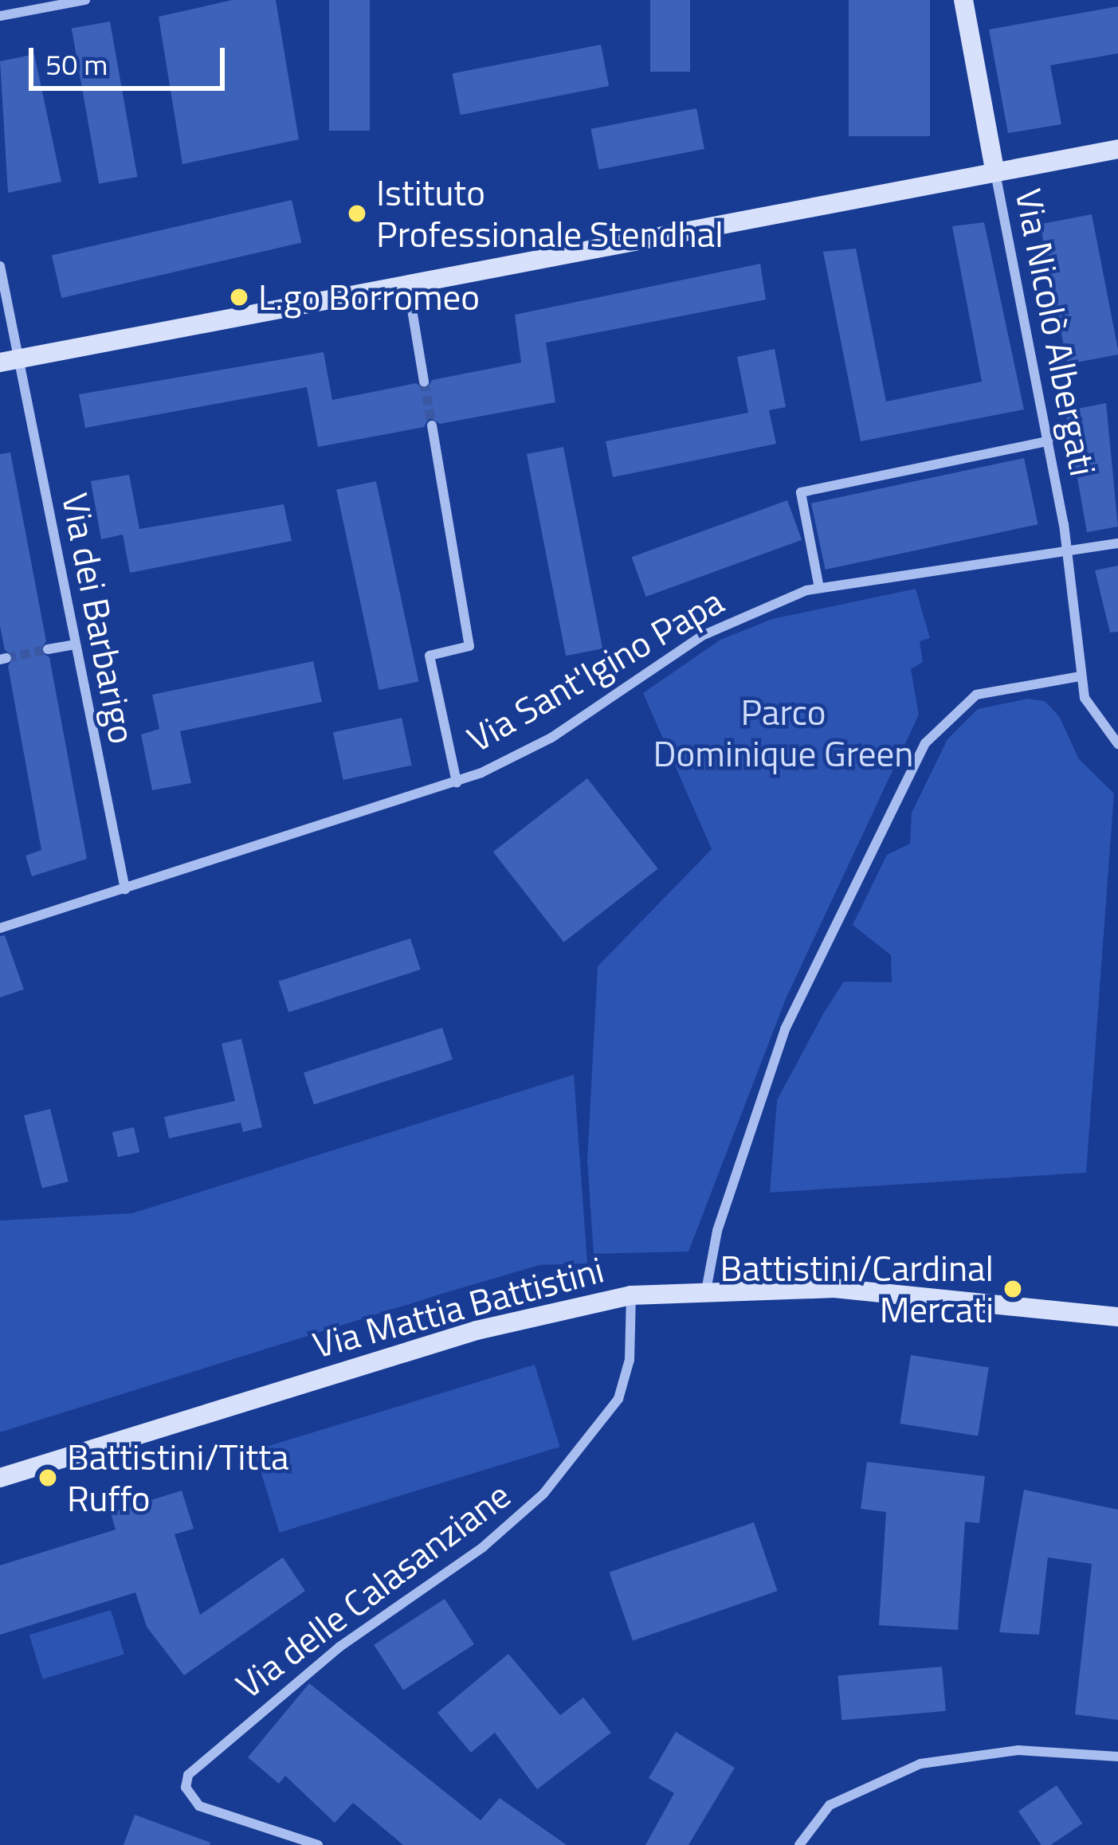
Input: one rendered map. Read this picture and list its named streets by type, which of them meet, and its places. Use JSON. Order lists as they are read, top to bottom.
{
  "streets": {
    "street": [
      "Via Nicolò Albergati",
      "Via dei Barbarigo",
      "Via Sant'Igino Papa",
      "Via Mattia Battistini",
      "Via delle Calasanziane"
    ]
  },
  "crossings": [
    ["Via Nicolò Albergati", "Via Sant'Igino Papa"],
    ["Via dei Barbarigo", "Via Sant'Igino Papa"],
    ["Via Mattia Battistini", "Via delle Calasanziane"]
  ],
  "parks": ["Parco Dominique Green"],
  "places": [
    "Istituto Professionale Stendhal",
    "L.go Borromeo",
    "Battistini/Cardinal Mercati",
    "Battistini/Titta Ruffo"
  ],
  "scale_bar": "50 m"
}
